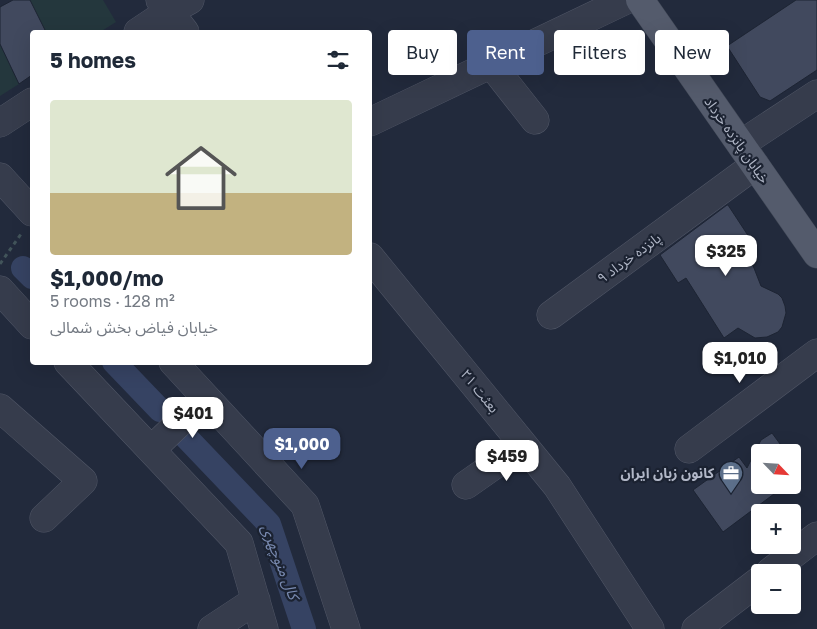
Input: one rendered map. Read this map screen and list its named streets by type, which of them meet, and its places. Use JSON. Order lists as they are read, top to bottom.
{
  "streets": {
    "main road": ["خیابان پانزده خرداد"],
    "street": ["پانزده خرداد ۹", "بعثت ۲۱"]
  },
  "crossings": [
    ["خیابان پانزده خرداد", "پانزده خرداد ۹"]
  ],
  "water": ["کال منوچهری"],
  "places": {
    "office": ["کانون زبان ایران"]
  },
  "north": "bottom right",
  "page": {
    "chip": [
      "Buy",
      "Rent",
      "Filters",
      "New"
    ],
    "heading": "5 homes",
    "list": [
      {
        "name": "$1,000/mo",
        "note": "5 rooms · 128 m² · خیابان فیاض بخش شمالی"
      }
    ],
    "price": [
      "$325",
      "$1,010",
      "$401",
      "$1,000",
      "$459"
    ],
    "map_buttons": ["+", "−"]
  }
}
